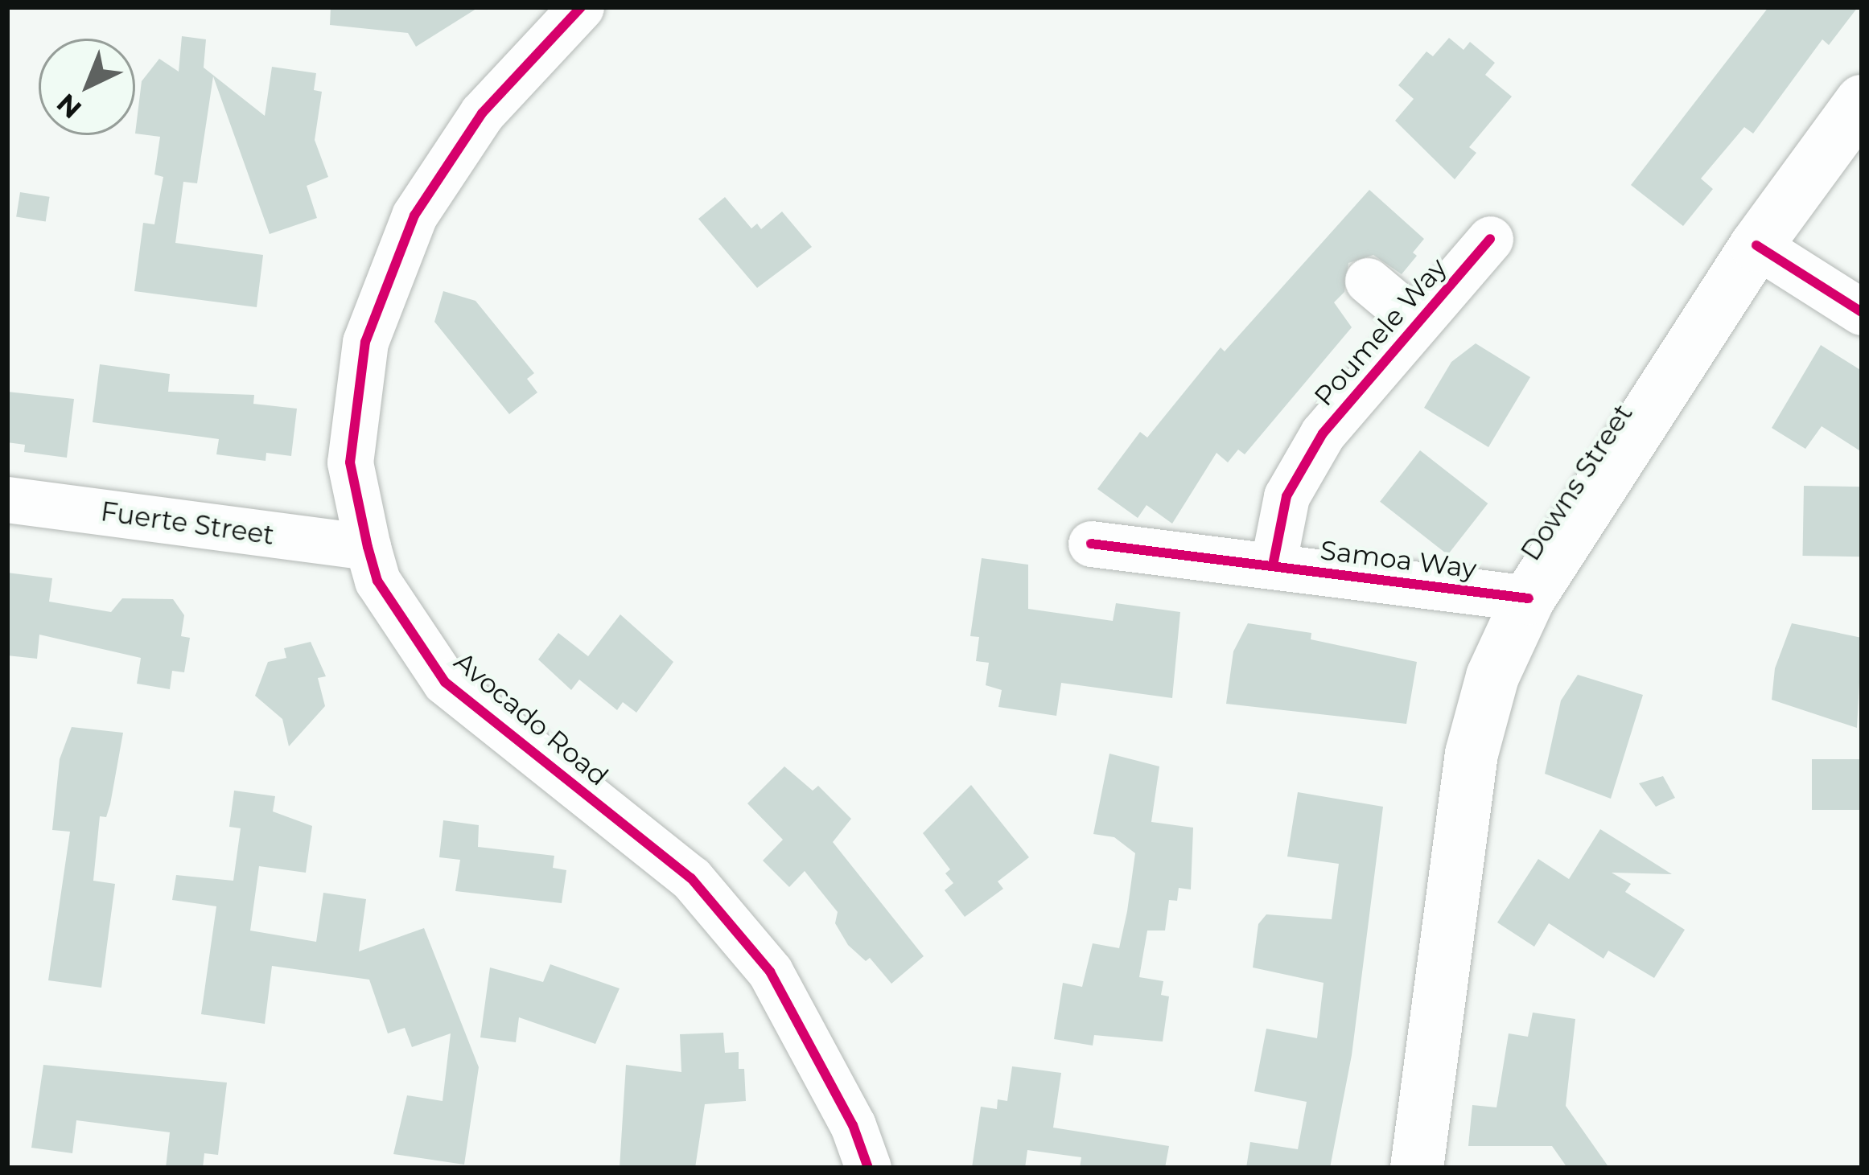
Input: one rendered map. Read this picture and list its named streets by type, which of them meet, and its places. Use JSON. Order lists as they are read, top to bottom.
{
  "streets": {
    "main road": ["Downs Street"],
    "street": [
      "Poumele Way",
      "Fuerte Street",
      "Samoa Way",
      "Avocado Road"
    ]
  },
  "crossings": [
    ["Poumele Way", "Samoa Way"],
    ["Downs Street", "Samoa Way"],
    ["Fuerte Street", "Avocado Road"]
  ],
  "north": "bottom left"
}
